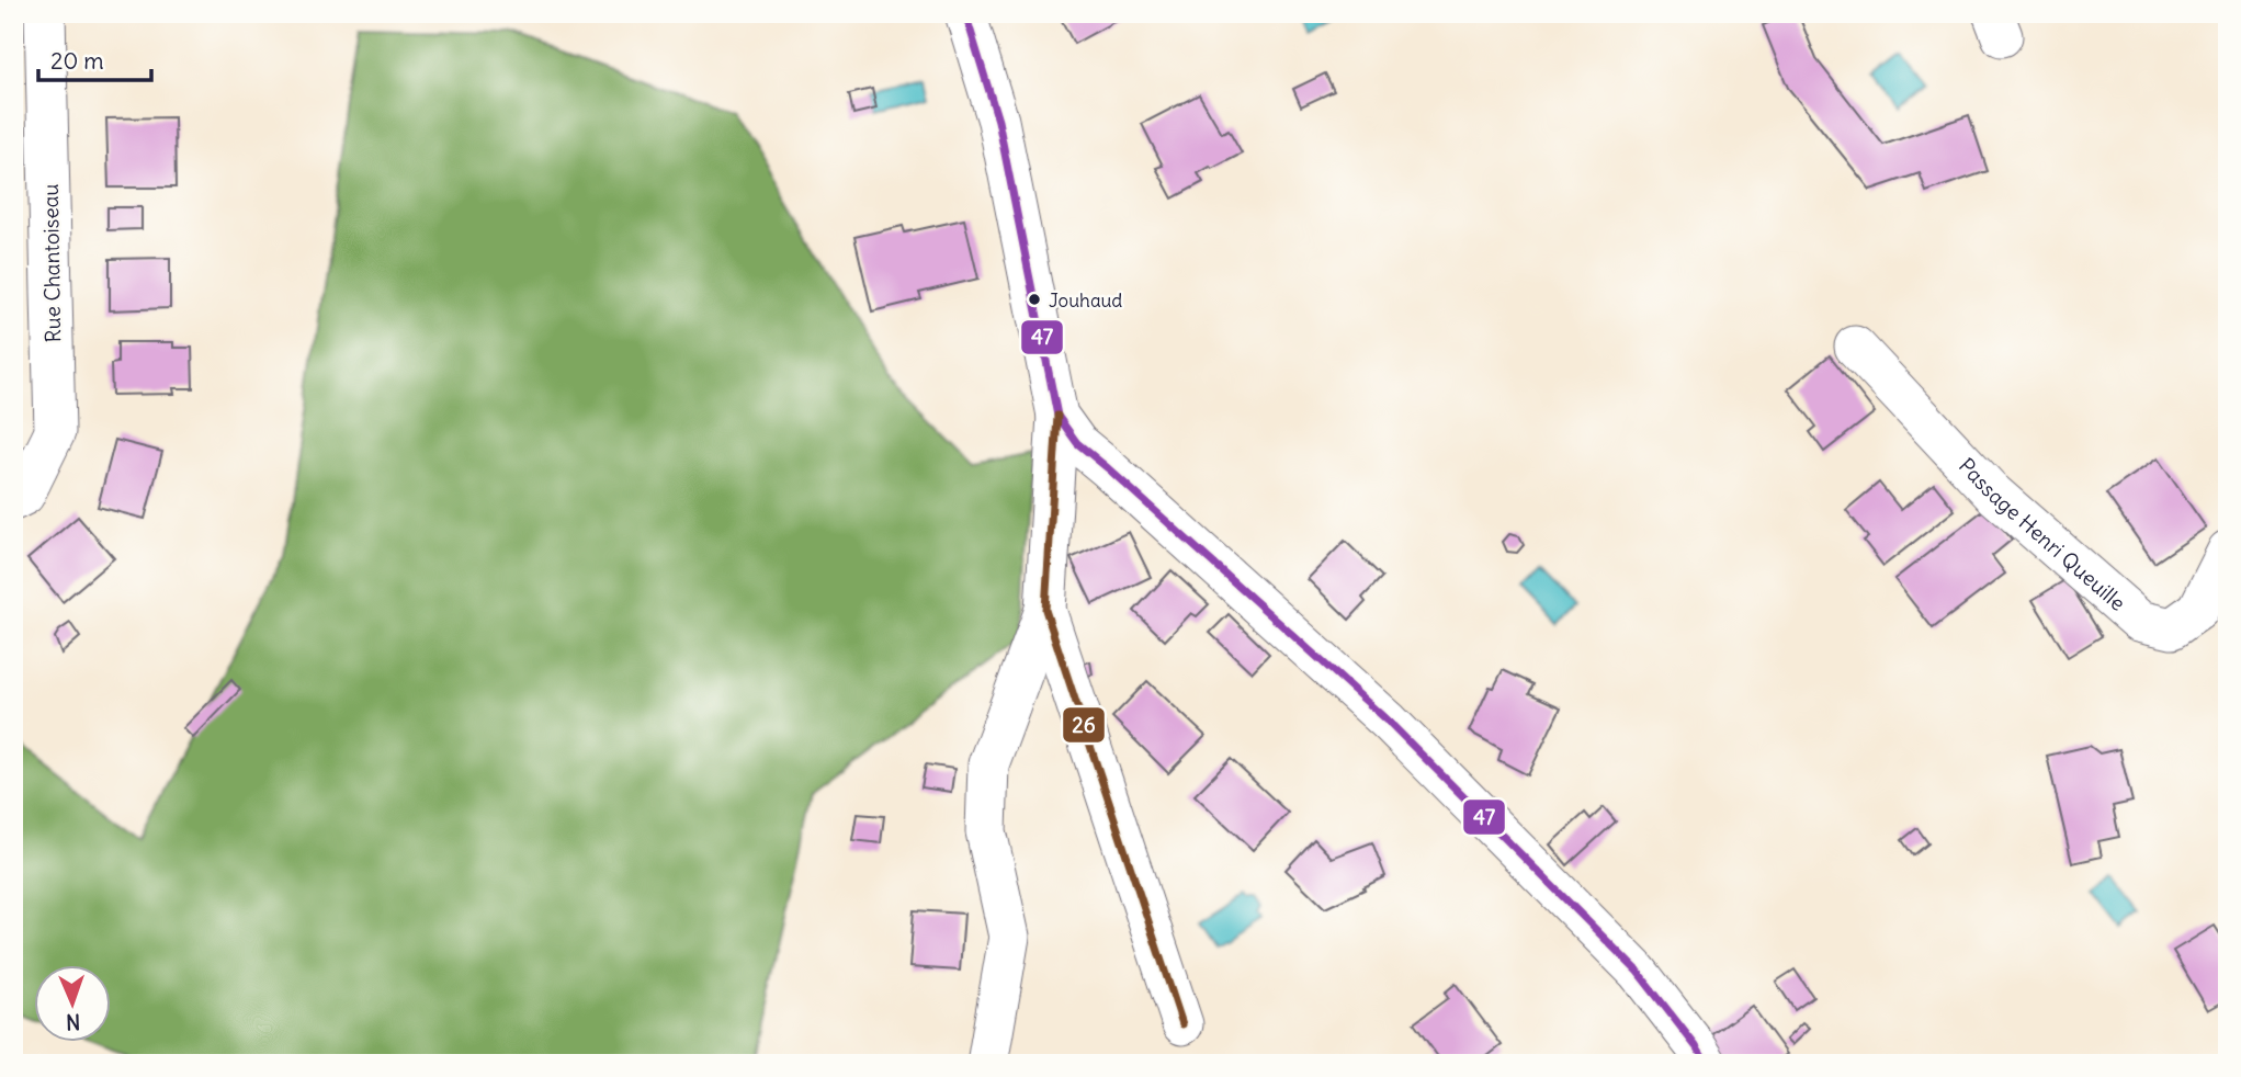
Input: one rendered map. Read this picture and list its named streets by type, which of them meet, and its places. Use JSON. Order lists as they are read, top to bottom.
{
  "streets": {
    "street": ["Rue Chantoiseau", "Passage Henri Queuille"]
  },
  "places": ["Jouhaud"],
  "lines": ["transit line 47", "transit line 26"],
  "scale_bar": "20 m",
  "north": "bottom"
}
